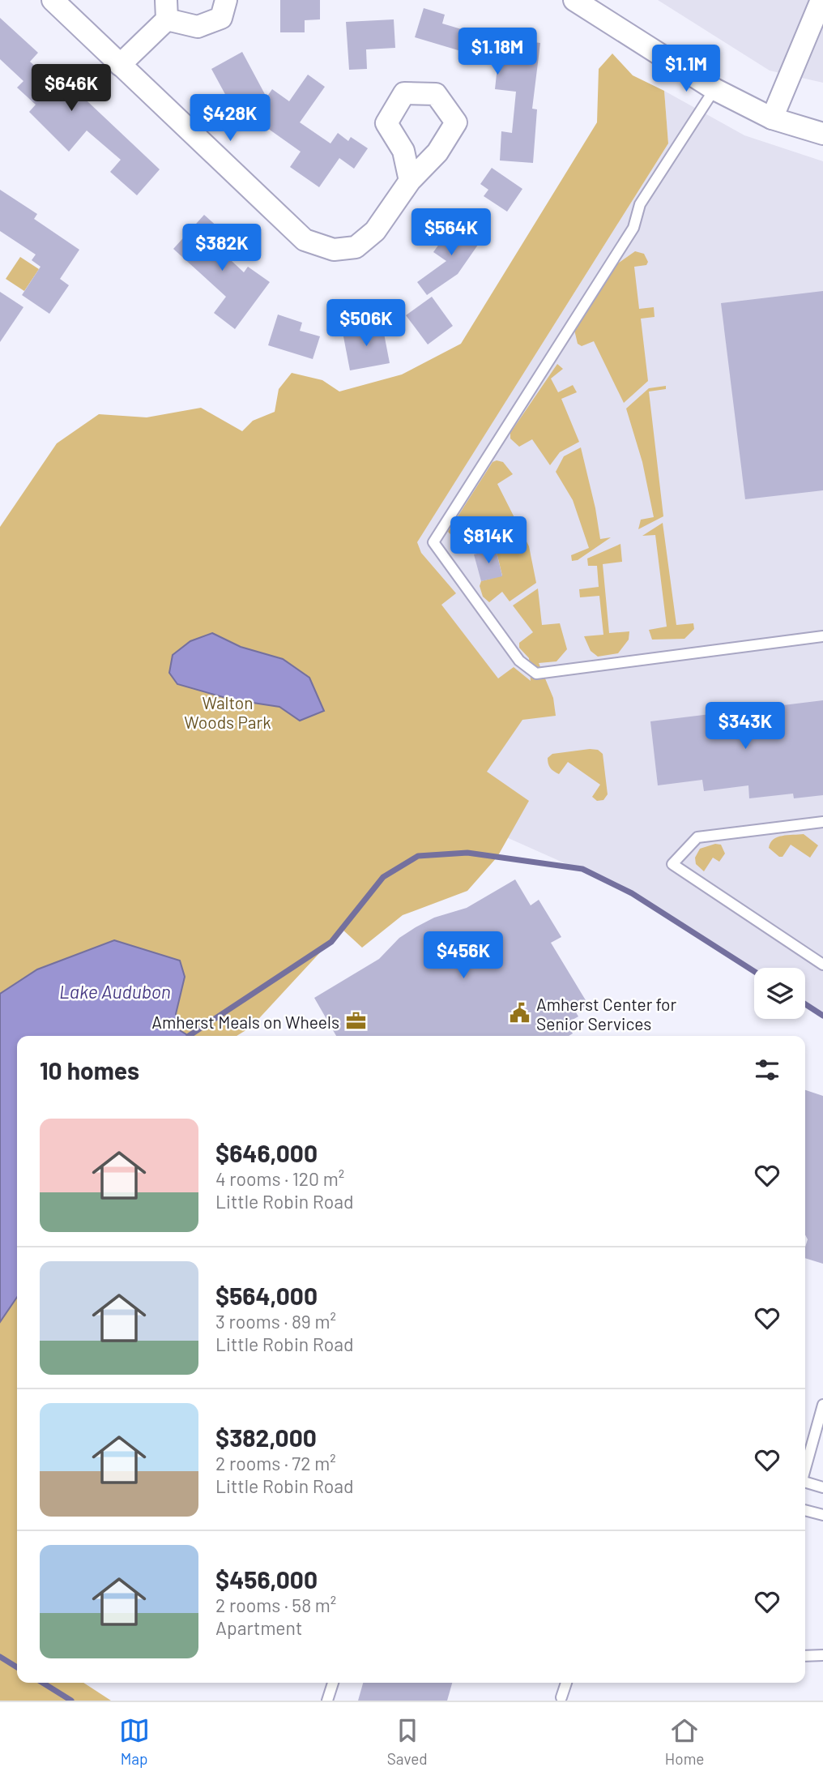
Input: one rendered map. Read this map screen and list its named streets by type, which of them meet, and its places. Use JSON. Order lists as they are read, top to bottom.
{
  "water": ["Lake Audubon"],
  "parks": ["Walton Woods Park"],
  "places": {
    "public building": ["Amherst Center for Senior Services"],
    "office": ["Amherst Meals on Wheels"]
  },
  "page": {
    "price": [
      "$1.18M",
      "$1.1M",
      "$646K",
      "$428K",
      "$564K",
      "$382K",
      "$506K",
      "$814K",
      "$343K",
      "$456K"
    ],
    "heading": "10 homes",
    "list": [
      {
        "name": "$646,000",
        "note": "4 rooms · 120 m² · Little Robin Road"
      },
      {
        "name": "$564,000",
        "note": "3 rooms · 89 m² · Little Robin Road"
      },
      {
        "name": "$382,000",
        "note": "2 rooms · 72 m² · Little Robin Road"
      },
      {
        "name": "$456,000",
        "note": "2 rooms · 58 m² · Apartment"
      }
    ],
    "tabs": ["Map", "Saved", "Home"]
  }
}
